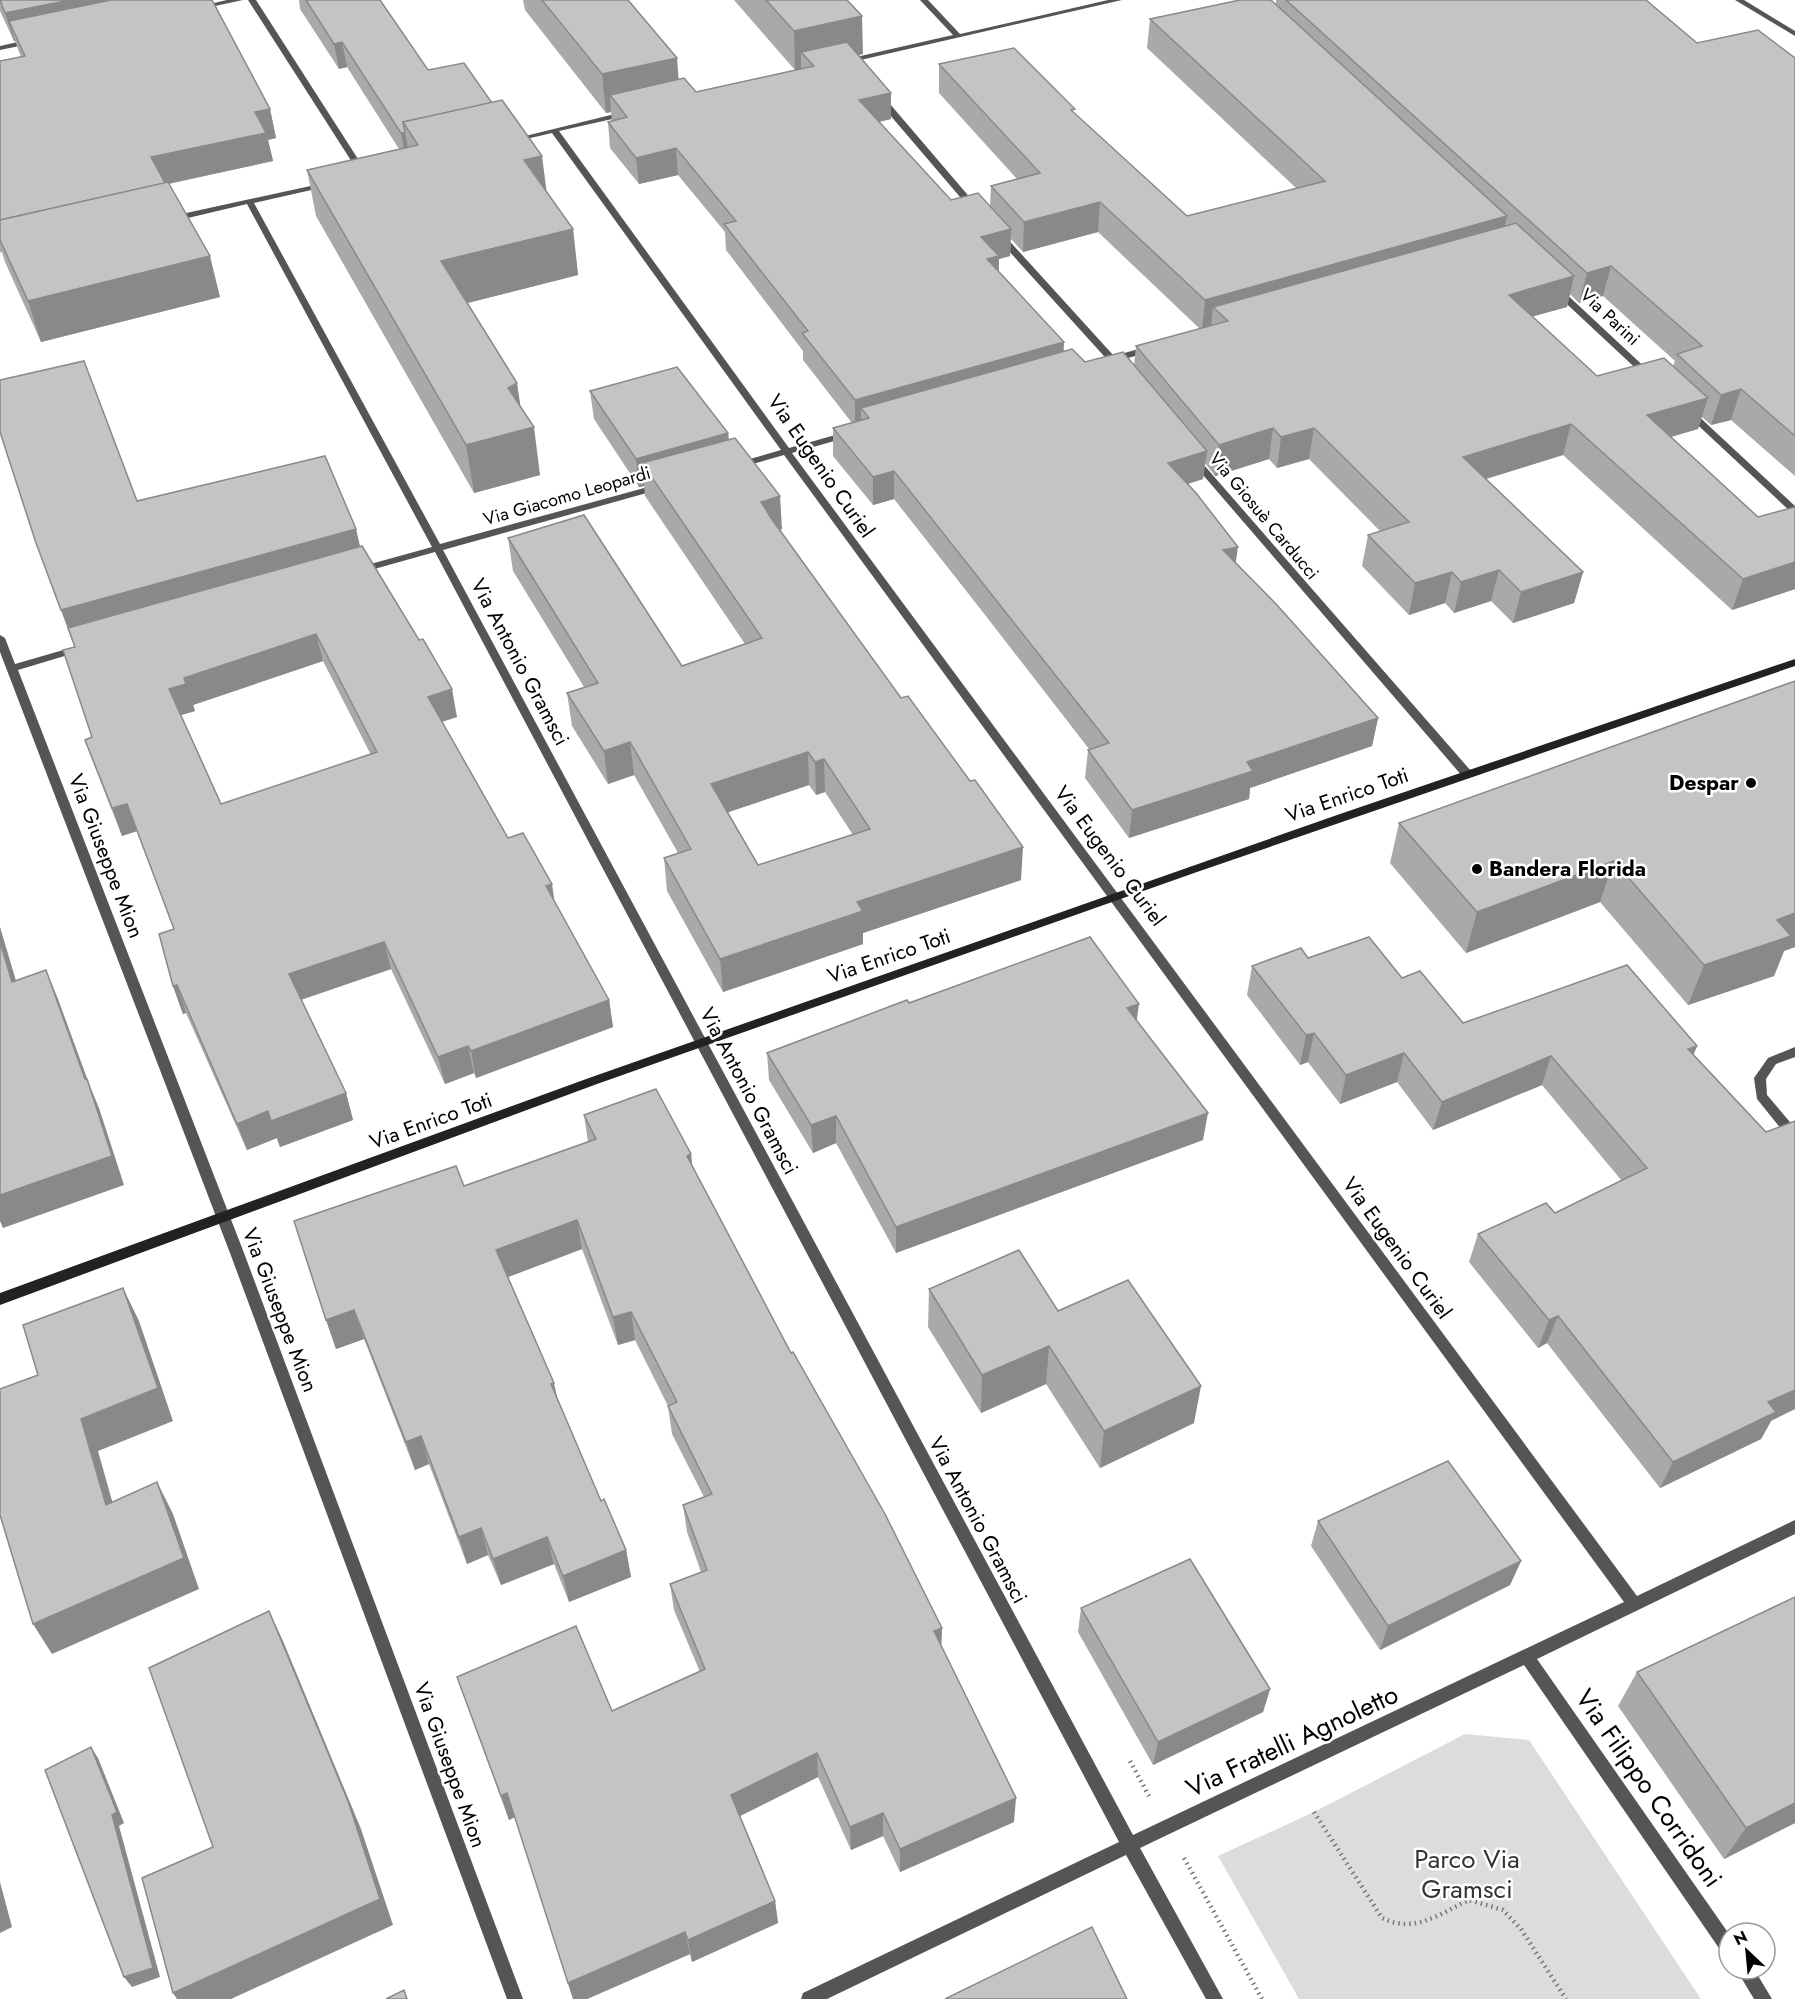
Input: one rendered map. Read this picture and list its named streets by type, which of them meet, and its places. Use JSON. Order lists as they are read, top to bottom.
{
  "streets": {
    "street": [
      "Via Parini",
      "Via Eugenio Curiel",
      "Via Giacomo Leopardi",
      "Via Giosuè Carducci",
      "Via Antonio Gramsci",
      "Via Enrico Toti",
      "Via Giuseppe Mion",
      "Via Fratelli Agnoletto",
      "Via Filippo Corridoni"
    ]
  },
  "crossings": [
    ["Via Eugenio Curiel", "Via Enrico Toti"],
    ["Via Eugenio Curiel", "Via Fratelli Agnoletto"],
    ["Via Giacomo Leopardi", "Via Antonio Gramsci"],
    ["Via Giosuè Carducci", "Via Enrico Toti"],
    ["Via Antonio Gramsci", "Via Enrico Toti"],
    ["Via Antonio Gramsci", "Via Fratelli Agnoletto"],
    ["Via Enrico Toti", "Via Giuseppe Mion"],
    ["Via Fratelli Agnoletto", "Via Filippo Corridoni"]
  ],
  "parks": ["Parco Via Gramsci"],
  "places": ["Despar", "Bandera Florida"],
  "north": "top left"
}
